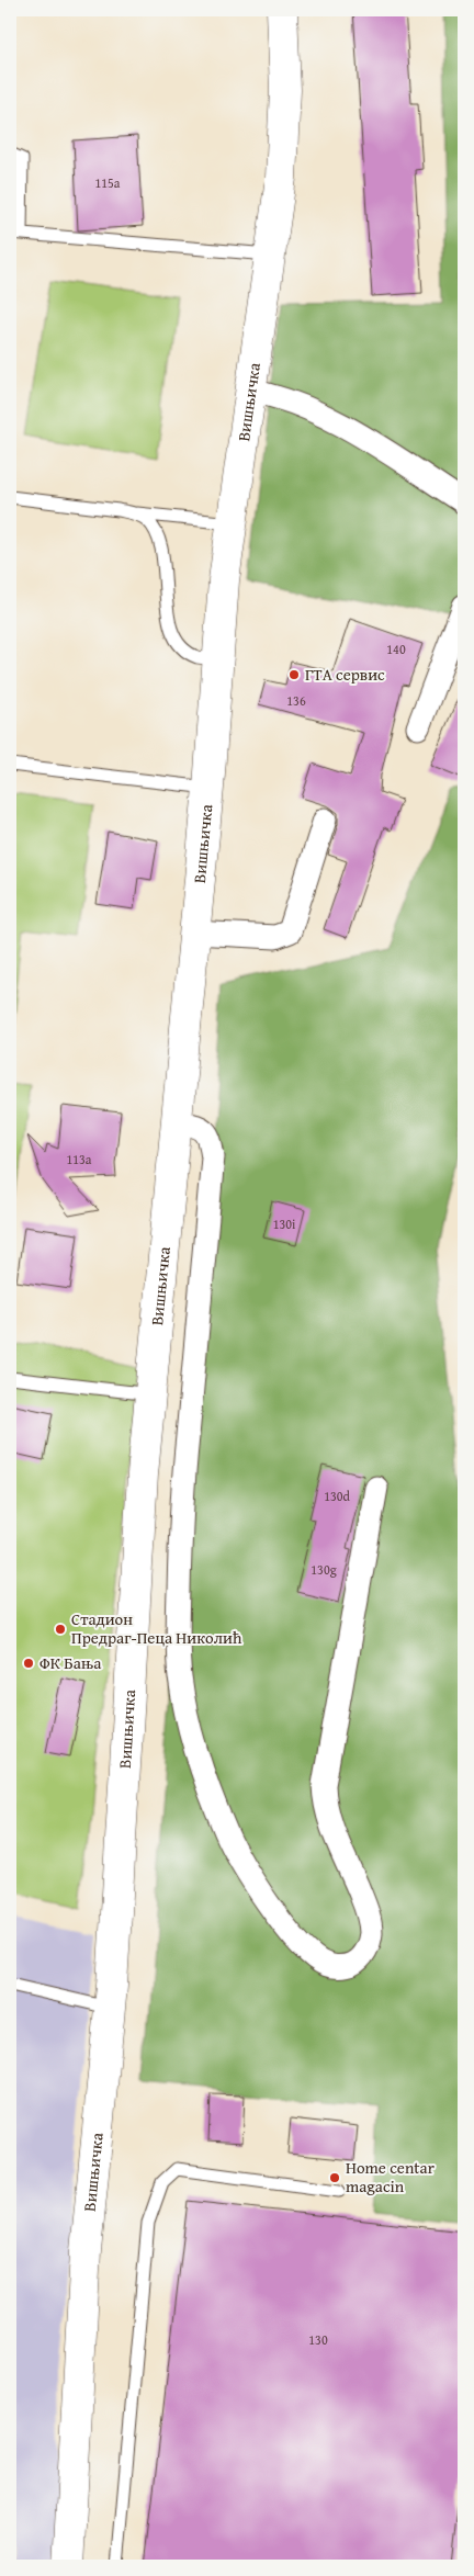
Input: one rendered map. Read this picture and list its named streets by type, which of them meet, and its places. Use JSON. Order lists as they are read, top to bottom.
{
  "streets": {
    "street": ["Вишњичка"]
  },
  "places": [
    "ГТА сервис",
    "Стадион Предраг-Пеца Николић",
    "ФК Бања",
    "Home centar magacin"
  ],
  "house_numbers": [
    "115a",
    "140",
    "136",
    "113a",
    "130i",
    "130d",
    "130g",
    "130"
  ]
}
